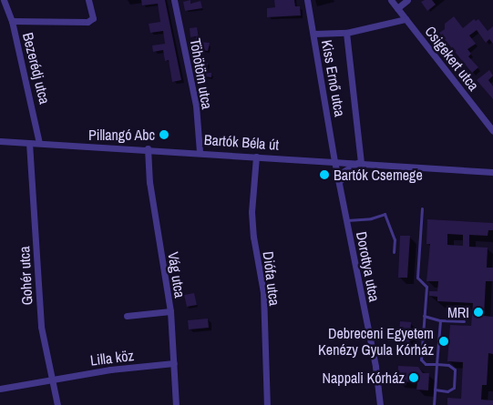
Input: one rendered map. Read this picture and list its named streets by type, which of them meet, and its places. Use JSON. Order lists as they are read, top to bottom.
{
  "streets": {
    "street": [
      "Csigekert utca",
      "Bezerédj utca",
      "Töhötöm utca",
      "Kiss Ernő utca",
      "Bartók Béla út",
      "Dorottya utca",
      "Vág utca",
      "Gohér utca",
      "Diófa utca",
      "Lilla köz"
    ]
  },
  "crossings": [
    ["Bezerédj utca", "Bartók Béla út"],
    ["Töhötöm utca", "Bartók Béla út"],
    ["Kiss Ernő utca", "Bartók Béla út"],
    ["Kiss Ernő utca", "Dorottya utca"],
    ["Bartók Béla út", "Dorottya utca"],
    ["Bartók Béla út", "Vág utca"],
    ["Bartók Béla út", "Gohér utca"],
    ["Bartók Béla út", "Diófa utca"],
    ["Vág utca", "Lilla köz"],
    ["Gohér utca", "Lilla köz"]
  ],
  "places": [
    "Pillangó Abc",
    "Bartók Csemege",
    "MRI",
    "Debreceni Egyetem Kenézy Gyula Kórház",
    "Nappali Kórház"
  ]
}
